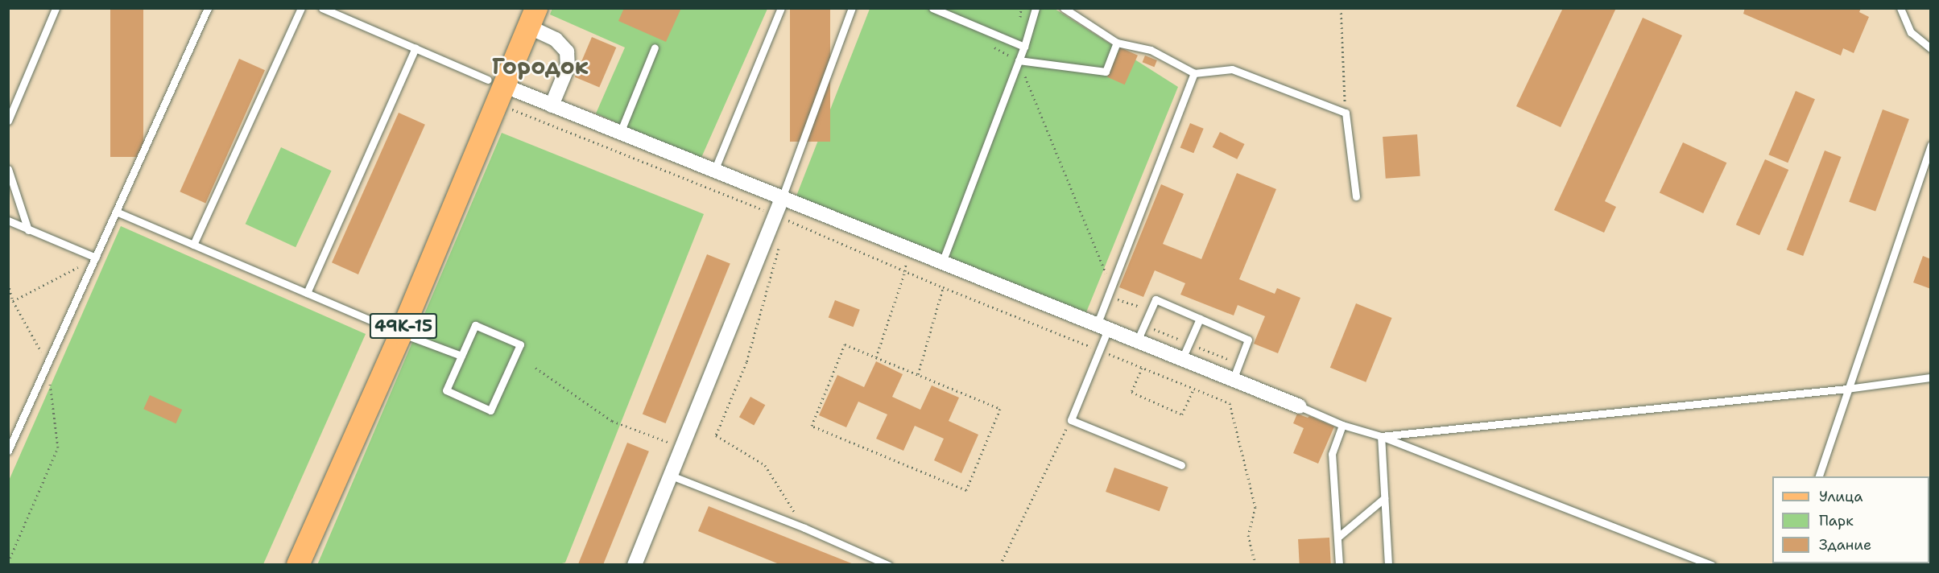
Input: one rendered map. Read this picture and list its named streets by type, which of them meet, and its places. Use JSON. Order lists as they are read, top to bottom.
{
  "streets": {
    "main road": ["49К-15"]
  },
  "districts": ["Городок"],
  "legend": ["Улица", "Парк", "Здание"]
}
